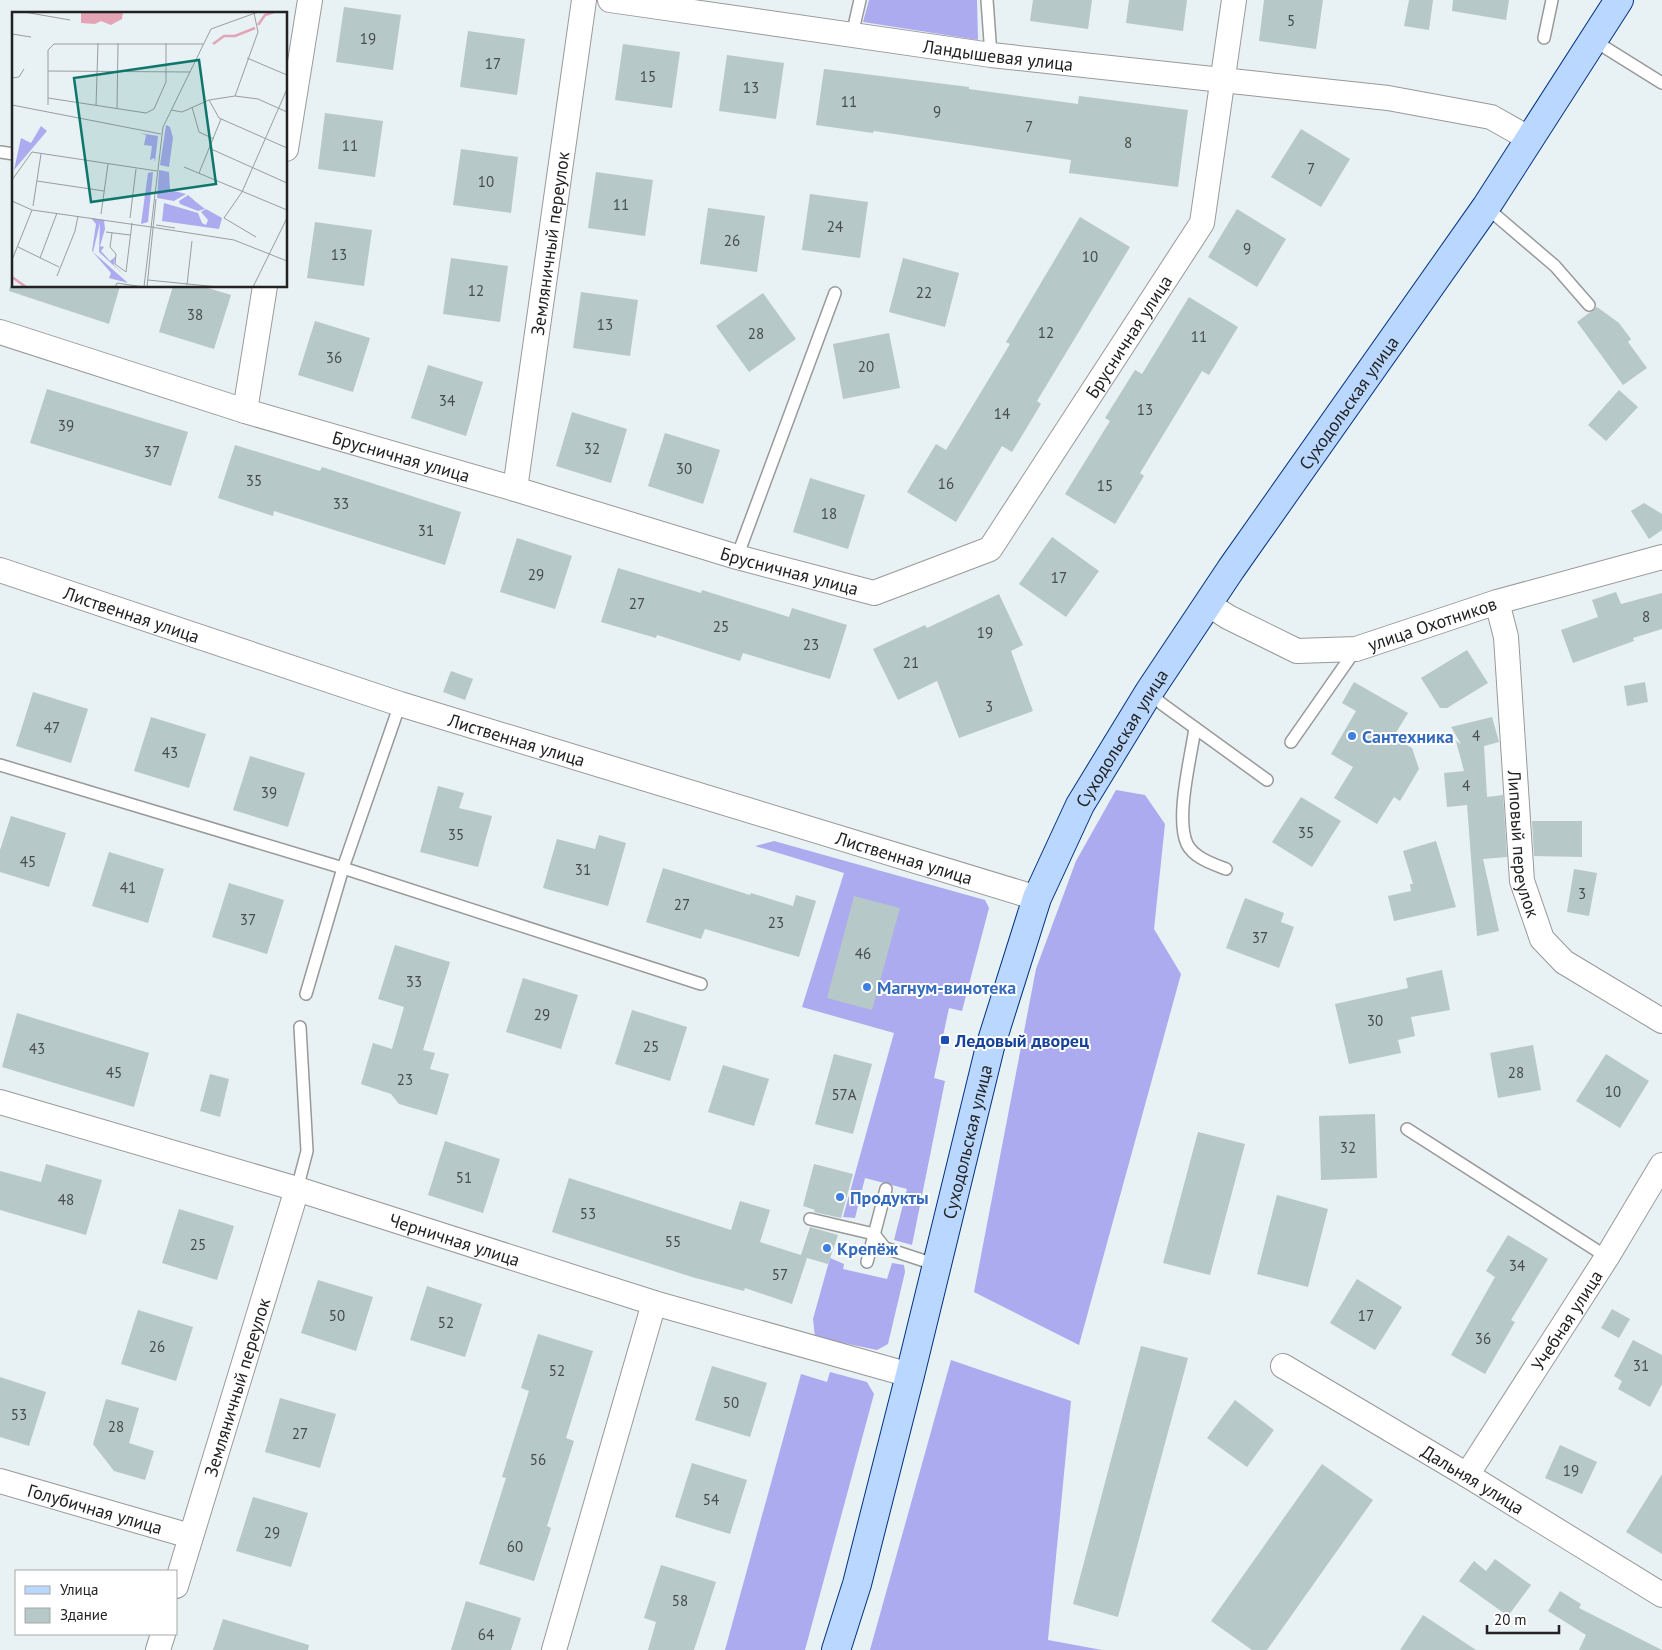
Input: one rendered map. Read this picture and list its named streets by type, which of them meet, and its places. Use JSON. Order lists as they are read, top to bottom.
{
  "streets": {
    "main road": ["Суходольская улица"],
    "street": [
      "Ландышевая улица",
      "Земляничный переулок",
      "Брусничная улица",
      "Лиственная улица",
      "улица Охотников",
      "Липовый переулок",
      "Черничная улица",
      "Учебная улица",
      "Дальняя улица",
      "Голубичная улица"
    ]
  },
  "crossings": [
    ["Ландышевая улица", "Брусничная улица"],
    ["Ландышевая улица", "Суходольская улица"],
    ["Земляничный переулок", "Брусничная улица"],
    ["Земляничный переулок", "Черничная улица"],
    ["Земляничный переулок", "Голубичная улица"],
    ["Суходольская улица", "Лиственная улица"],
    ["Суходольская улица", "улица Охотников"],
    ["Суходольская улица", "Черничная улица"],
    ["улица Охотников", "Липовый переулок"],
    ["Учебная улица", "Дальняя улица"]
  ],
  "places": {
    "other": [
      "Сантехника",
      "Магнум-винотека",
      "Продукты",
      "Крепёж"
    ],
    "transit": ["Ледовый дворец"]
  },
  "house_numbers": [
    "5",
    "19",
    "17",
    "15",
    "13",
    "11",
    "9",
    "7",
    "8",
    "11",
    "7",
    "10",
    "11",
    "24",
    "26",
    "9",
    "13",
    "10",
    "12",
    "22",
    "38",
    "13",
    "12",
    "28",
    "11",
    "36",
    "20",
    "34",
    "13",
    "14",
    "39",
    "32",
    "37",
    "30",
    "35",
    "16",
    "15",
    "33",
    "18",
    "31",
    "29",
    "17",
    "27",
    "8",
    "25",
    "19",
    "23",
    "21",
    "3",
    "47",
    "4",
    "43",
    "4",
    "39",
    "35",
    "35",
    "45",
    "31",
    "41",
    "3",
    "27",
    "37",
    "23",
    "37",
    "46",
    "33",
    "29",
    "30",
    "25",
    "43",
    "45",
    "28",
    "23",
    "10",
    "57А",
    "32",
    "51",
    "48",
    "53",
    "55",
    "25",
    "34",
    "57",
    "50",
    "17",
    "52",
    "36",
    "26",
    "31",
    "52",
    "50",
    "53",
    "28",
    "27",
    "56",
    "19",
    "54",
    "29",
    "60",
    "58",
    "64"
  ],
  "legend": ["Улица", "Здание"],
  "scale_bar": "20 m"
}
